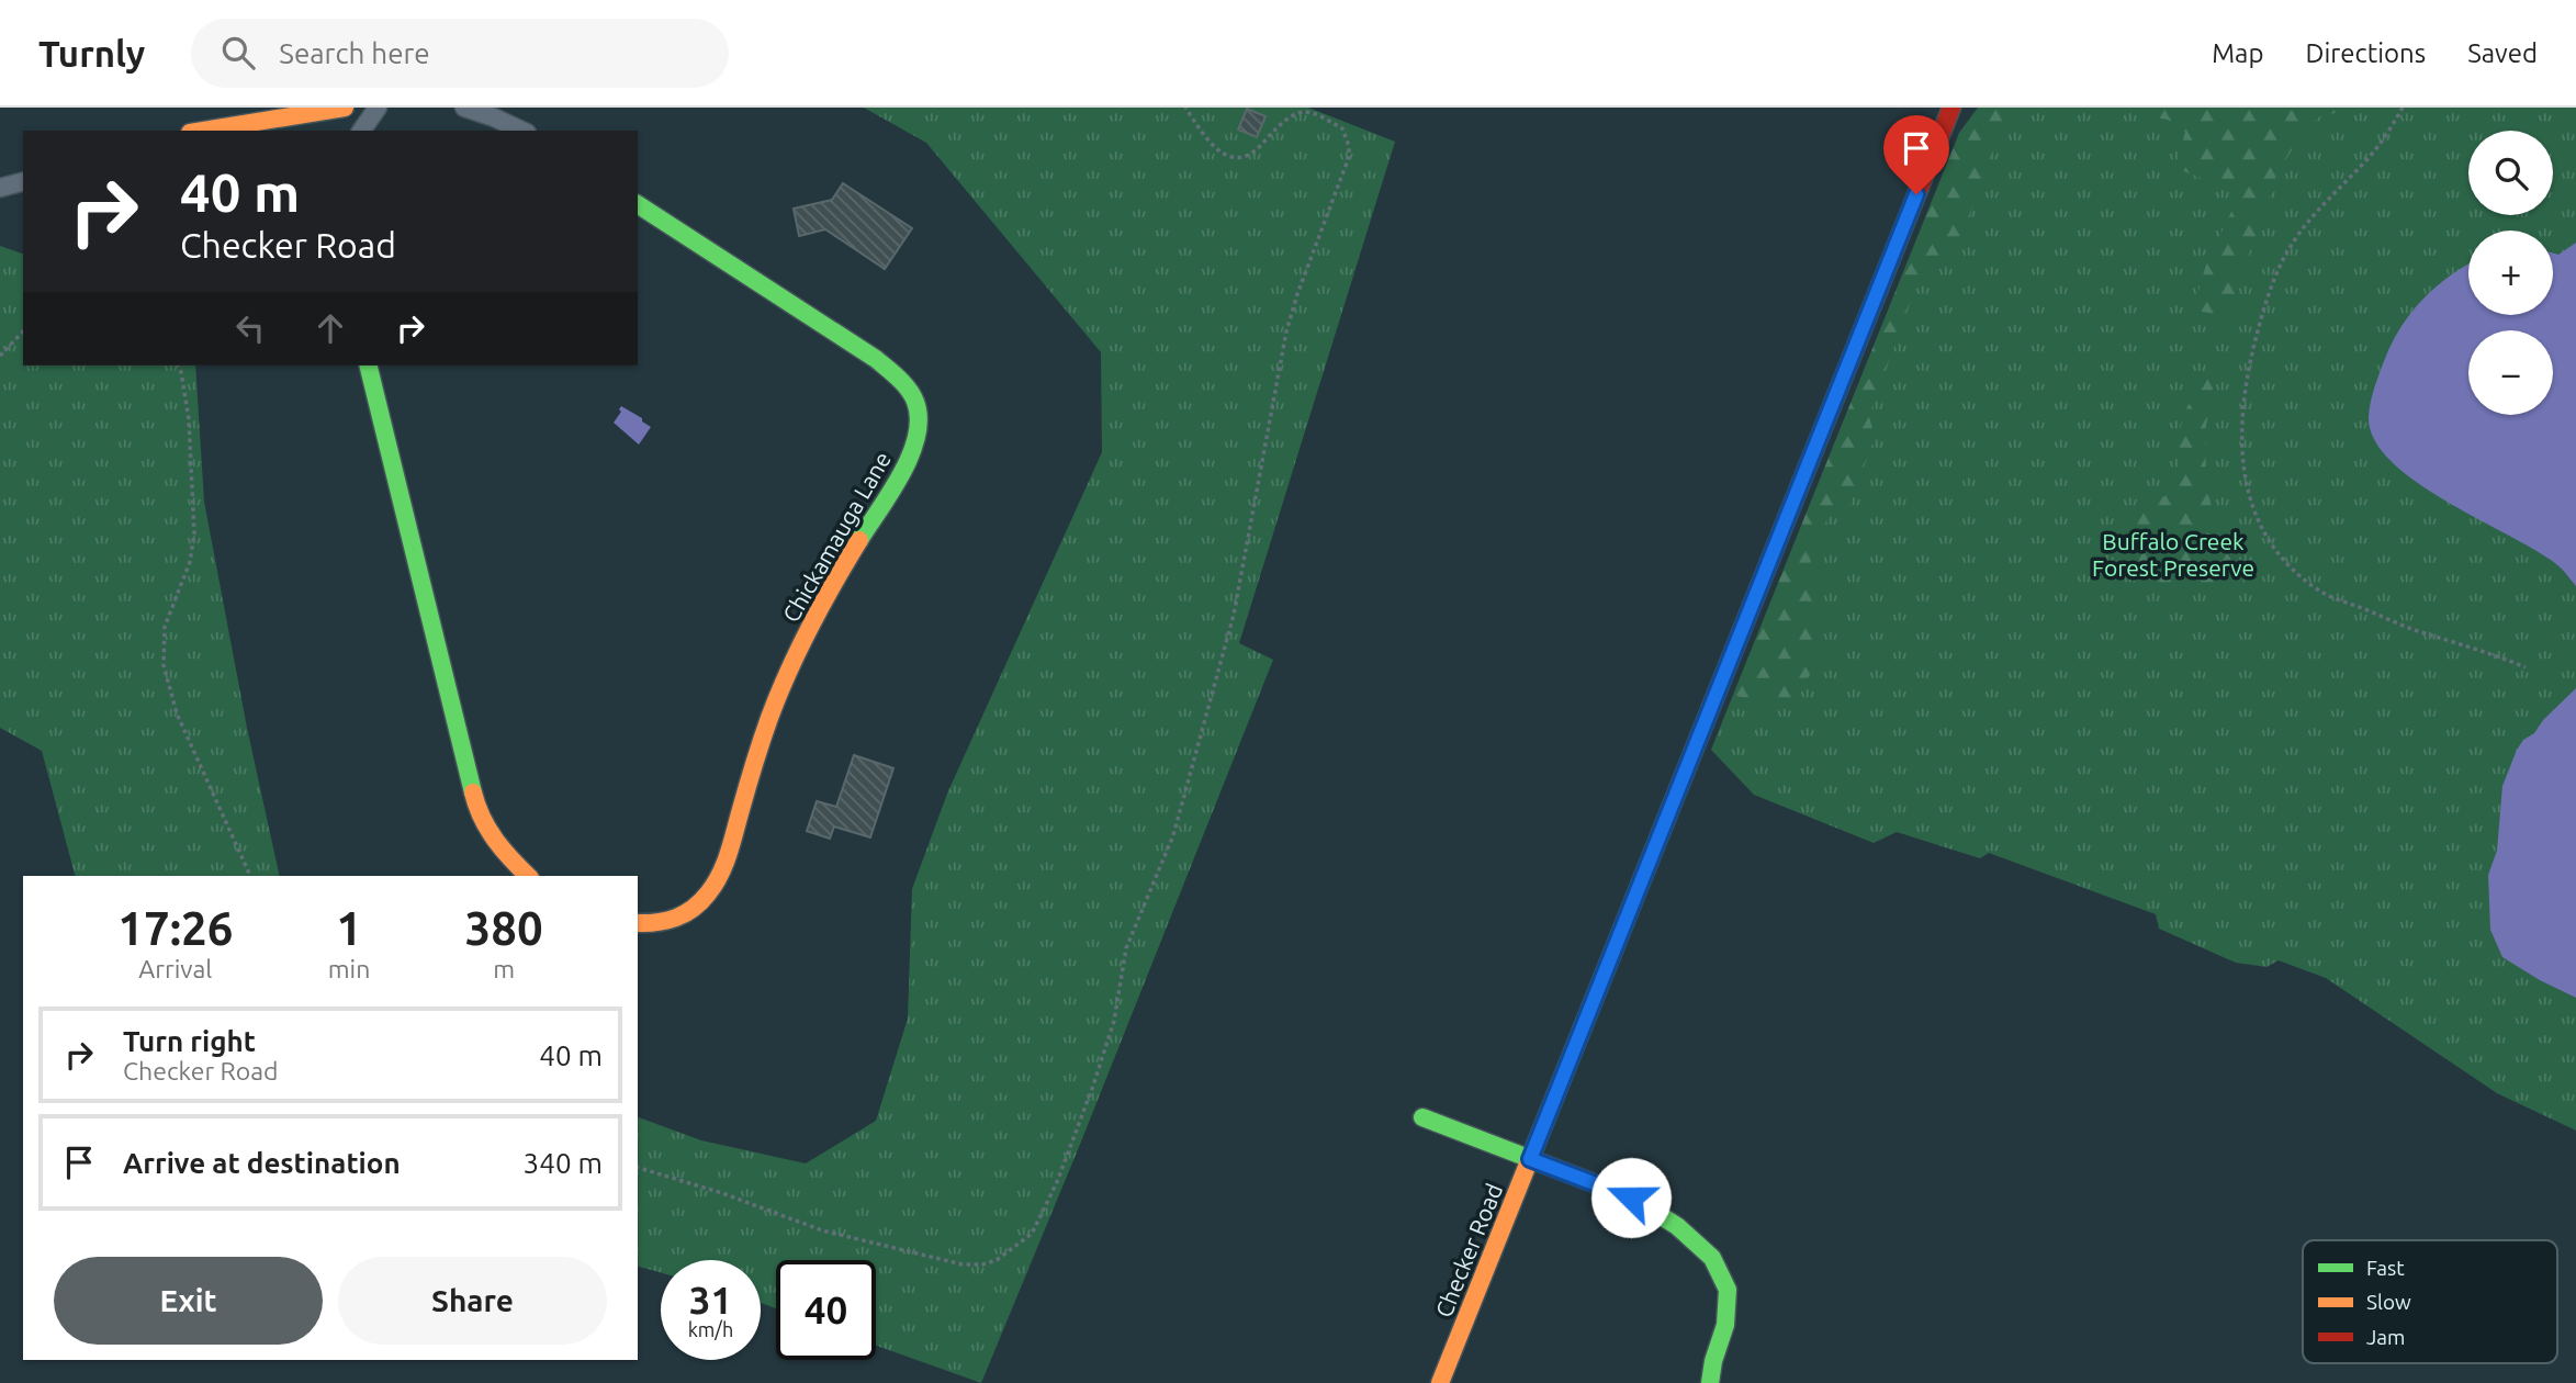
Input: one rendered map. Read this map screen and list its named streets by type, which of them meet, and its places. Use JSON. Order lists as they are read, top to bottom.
{
  "streets": {
    "street": ["Chickamauga Lane", "Checker Road"]
  },
  "parks": ["Buffalo Creek Forest Preserve"],
  "legend": ["Fast", "Slow", "Jam"],
  "page": {
    "header": "Turnly",
    "search": "Search here",
    "nav": ["Map", "Directions", "Saved"],
    "map_buttons": ["+", "−"],
    "turn": ["40 m", "Checker Road"],
    "eta": [
      "17:26",
      "Arrival",
      "1",
      "min",
      "380",
      "m"
    ],
    "list": [
      {
        "name": "Turn right",
        "note": "Checker Road",
        "value": "40 m"
      },
      {
        "name": "Arrive at destination",
        "value": "340 m"
      }
    ],
    "buttons": ["Exit", "Share"],
    "speed": "31 km/h",
    "limit": "40"
  }
}
